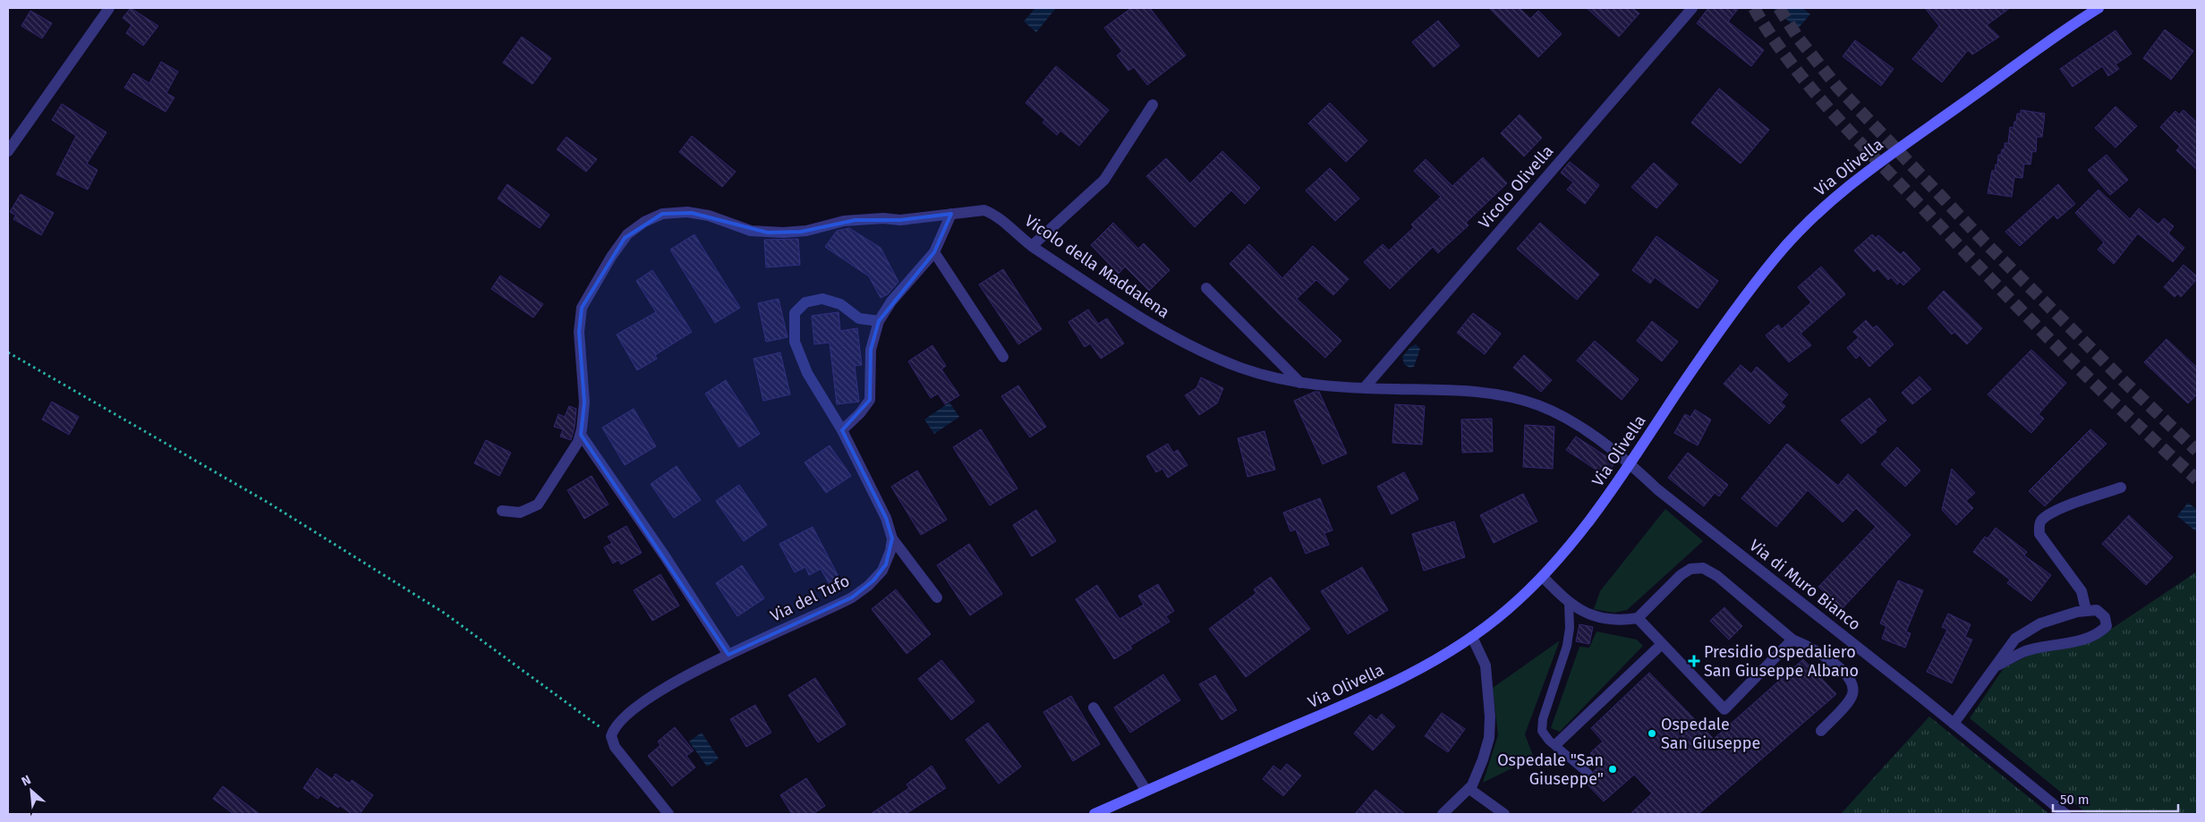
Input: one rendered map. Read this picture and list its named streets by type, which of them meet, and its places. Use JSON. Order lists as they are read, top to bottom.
{
  "streets": {
    "main road": ["Via Olivella"],
    "street": [
      "Vicolo Olivella",
      "Vicolo della Maddalena",
      "Via di Muro Bianco",
      "Via del Tufo"
    ]
  },
  "crossings": [
    ["Via Olivella", "Vicolo della Maddalena"],
    ["Via Olivella", "Via di Muro Bianco"],
    ["Vicolo Olivella", "Vicolo della Maddalena"],
    ["Vicolo della Maddalena", "Via di Muro Bianco"]
  ],
  "places": {
    "health": ["Presidio Ospedaliero San Giuseppe Albano"],
    "other": ["Ospedale San Giuseppe", "Ospedale \"San Giuseppe\""]
  },
  "scale_bar": "50 m",
  "north": "top left"
}
